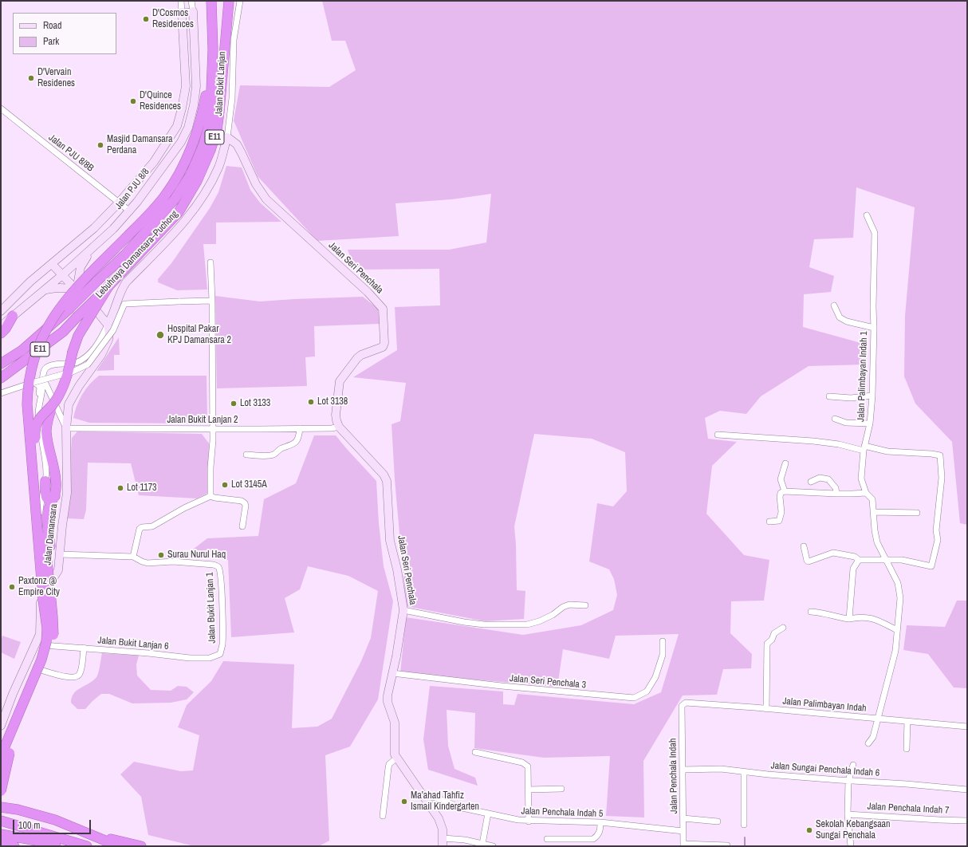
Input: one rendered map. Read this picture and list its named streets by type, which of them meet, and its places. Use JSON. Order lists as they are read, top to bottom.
{
  "streets": {
    "highway": ["E11", "Lebuhraya Damansara–Puchong"],
    "street": [
      "Jalan Bukit Lanjan",
      "Jalan PJU 8/8B",
      "Jalan PJU 8/8",
      "Jalan Seri Penchala",
      "Jalan Palimbayan Indah 1",
      "Jalan Bukit Lanjan 2",
      "Jalan Damansara",
      "Jalan Bukit Lanjan 1",
      "Jalan Bukit Lanjan 6",
      "Jalan Seri Penchala 3",
      "Jalan Palimbayan Indah",
      "Jalan Sungai Penchala Indah 6",
      "Jalan Penchala Indah",
      "Jalan Penchala Indah 7",
      "Jalan Penchala Indah 5"
    ]
  },
  "crossings": [
    ["Jalan Bukit Lanjan", "Jalan Seri Penchala"],
    ["Jalan Bukit Lanjan", "Jalan Damansara"],
    ["Jalan PJU 8/8B", "Jalan PJU 8/8"],
    ["Jalan Seri Penchala", "Jalan Bukit Lanjan 2"],
    ["Jalan Seri Penchala", "Jalan Seri Penchala 3"],
    ["Jalan Seri Penchala", "Jalan Penchala Indah 5"],
    ["Jalan Palimbayan Indah 1", "Jalan Palimbayan Indah"],
    ["Jalan Bukit Lanjan 2", "Jalan Damansara"],
    ["Jalan Bukit Lanjan 1", "Jalan Bukit Lanjan 6"],
    ["Jalan Palimbayan Indah", "Jalan Penchala Indah"],
    ["Jalan Sungai Penchala Indah 6", "Jalan Penchala Indah"],
    ["Jalan Penchala Indah", "Jalan Penchala Indah 5"]
  ],
  "places": [
    "D'Cosmos Residences",
    "D'Vervain Residenes",
    "D'Quince Residences",
    "Masjid Damansara Perdana",
    "Hospital Pakar KPJ Damansara 2",
    "Lot 3138",
    "Lot 3133",
    "Lot 3145A",
    "Lot 1173",
    "Surau Nurul Haq",
    "Paxtonz @ Empire City",
    "Ma’ahad Tahfiz Ismail Kindergarten",
    "Sekolah Kebangsaan Sungai Penchala"
  ],
  "legend": ["Road", "Park"],
  "scale_bar": "100 m"
}
